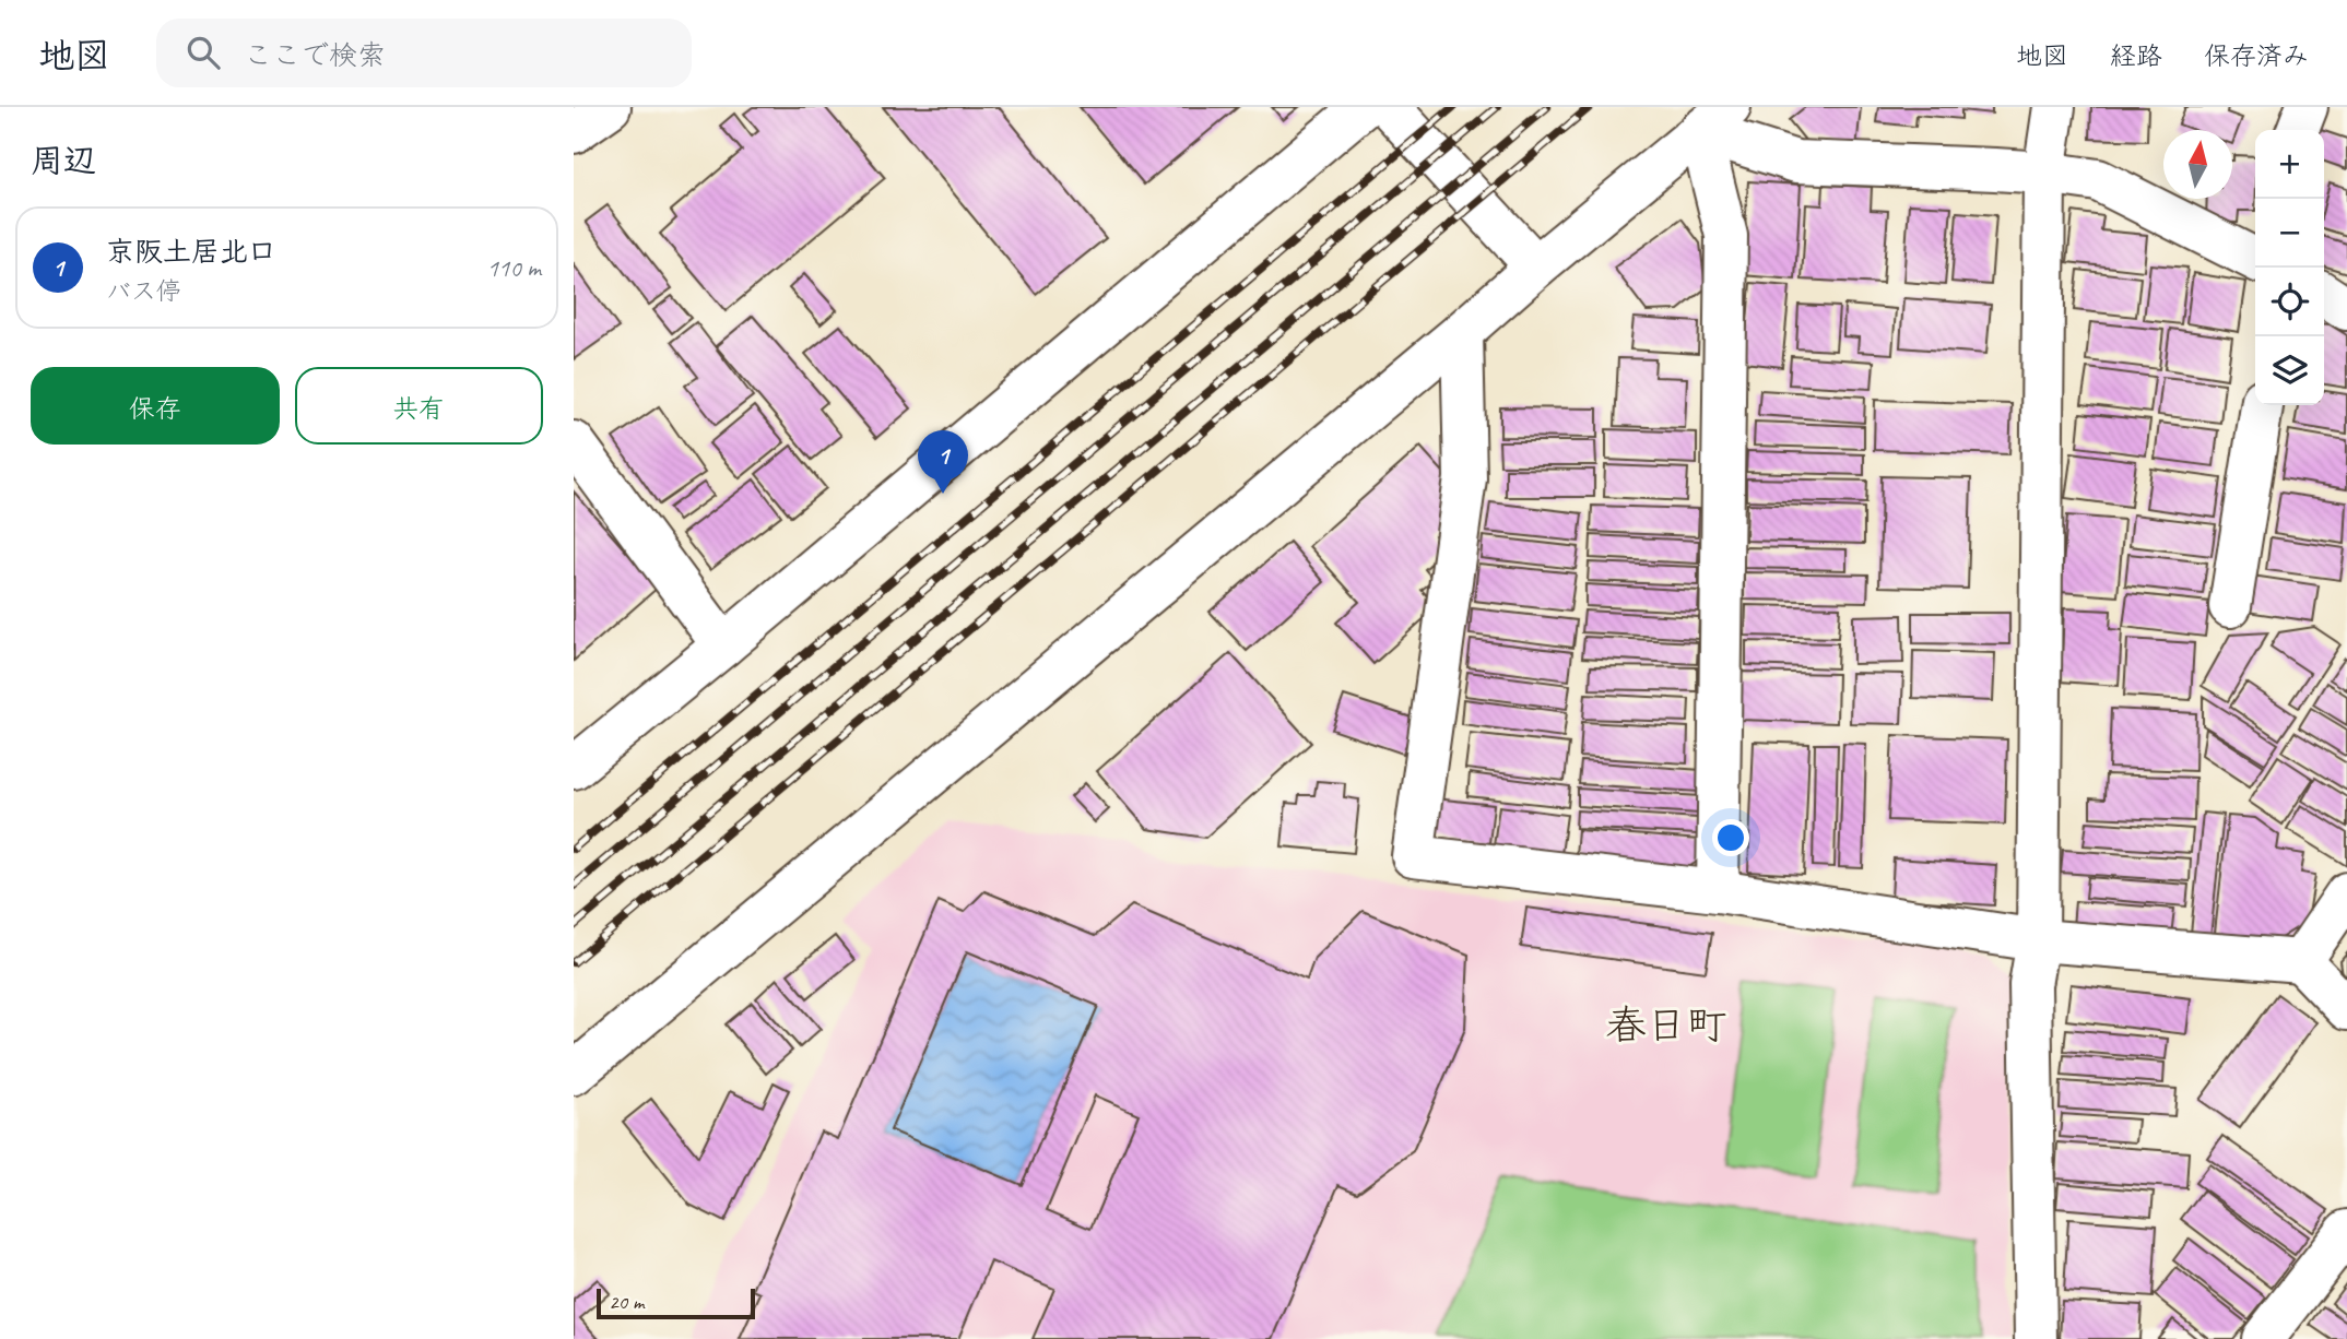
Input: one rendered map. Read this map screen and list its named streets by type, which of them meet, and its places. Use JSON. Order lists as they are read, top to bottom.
{
  "districts": ["春日町"],
  "scale_bar": "20 m",
  "north": "top",
  "page": {
    "header": "地図",
    "search": "ここで検索",
    "nav": ["地図", "経路", "保存済み"],
    "heading": "周辺",
    "map_buttons": ["+", "−"],
    "list": [
      {
        "mark": "1",
        "name": "京阪土居北口",
        "note": "バス停",
        "value": "110 m"
      }
    ],
    "buttons": ["保存", "共有"],
    "pins": "1",
    "scale": "20 m"
  }
}
